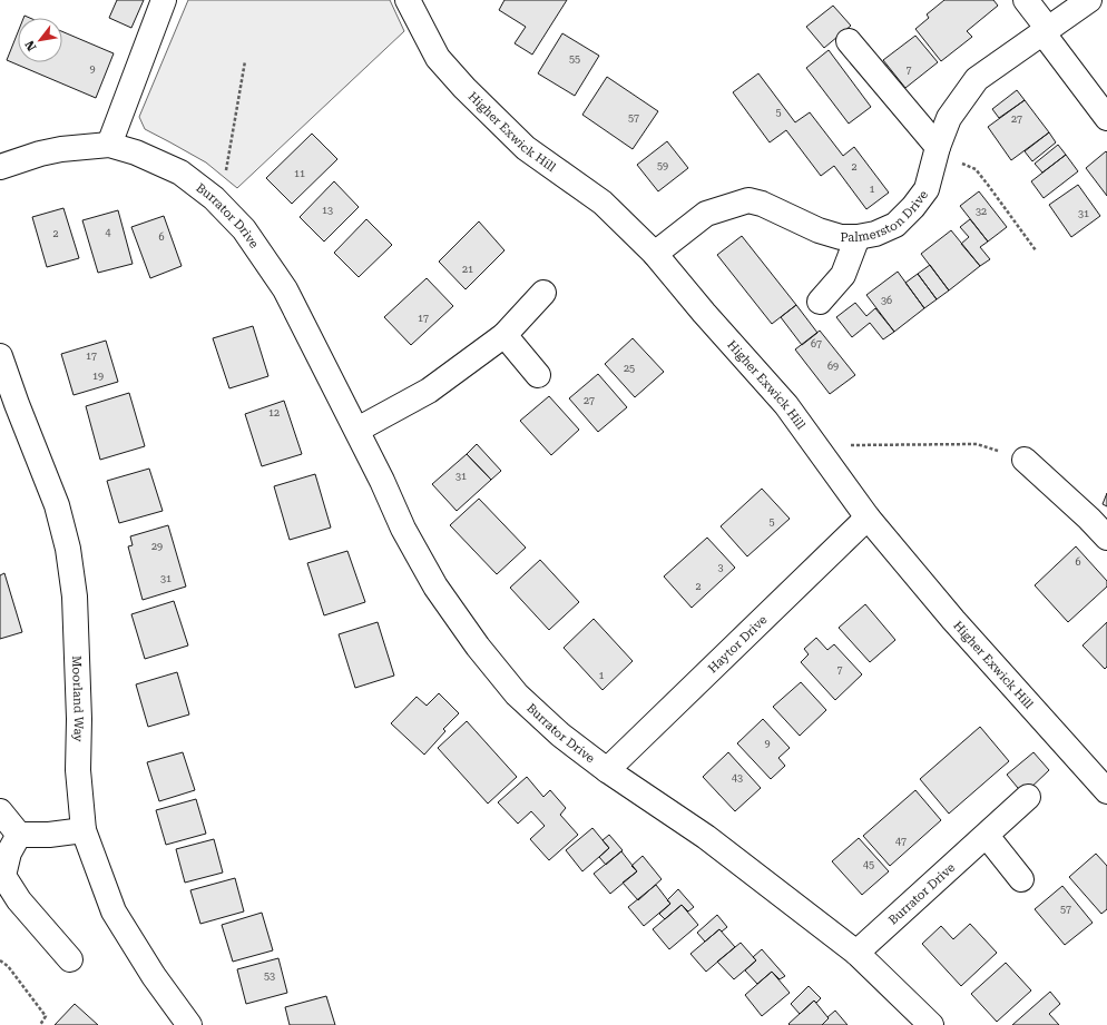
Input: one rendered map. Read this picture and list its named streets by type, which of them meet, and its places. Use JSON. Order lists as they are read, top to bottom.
{
  "streets": {
    "street": [
      "Higher Exwick Hill",
      "Palmerston Drive",
      "Burrator Drive",
      "Haytor Drive",
      "Moorland Way"
    ]
  },
  "crossings": [
    ["Higher Exwick Hill", "Palmerston Drive"],
    ["Higher Exwick Hill", "Haytor Drive"],
    ["Burrator Drive", "Haytor Drive"]
  ],
  "house_numbers": [
    "55",
    "9",
    "7",
    "5",
    "57",
    "27",
    "59",
    "2",
    "11",
    "1",
    "13",
    "32",
    "31",
    "4",
    "2",
    "6",
    "21",
    "36",
    "17",
    "67",
    "17",
    "69",
    "25",
    "19",
    "27",
    "12",
    "31",
    "5",
    "29",
    "6",
    "3",
    "31",
    "2",
    "7",
    "1",
    "9",
    "43",
    "47",
    "45",
    "57",
    "53"
  ],
  "north": "bottom left"
}
